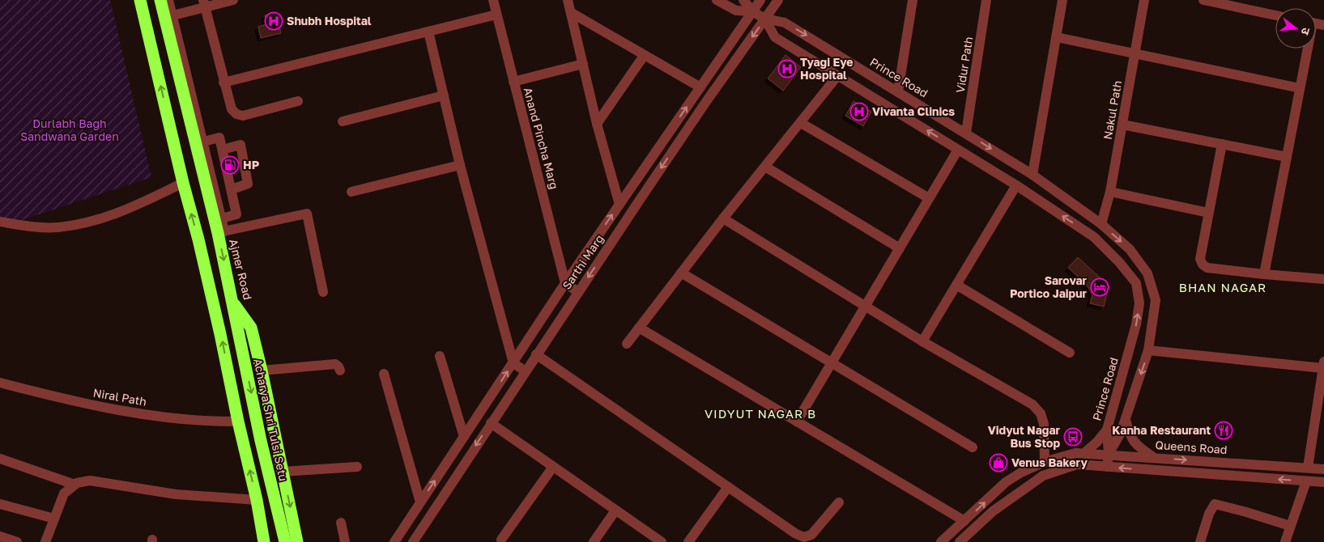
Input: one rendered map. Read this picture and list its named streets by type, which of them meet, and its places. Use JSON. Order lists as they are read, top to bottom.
{
  "streets": {
    "highway": ["Ajmer Road", "Acharya Shri Tulsi Setu"],
    "street": [
      "Vidur Path",
      "Prince Road",
      "Nakul Path",
      "Anand Pincha Marg",
      "Sarthi Marg",
      "Niral Path",
      "Queens Road"
    ]
  },
  "crossings": [
    ["Vidur Path", "Prince Road"],
    ["Prince Road", "Nakul Path"],
    ["Prince Road", "Sarthi Marg"],
    ["Prince Road", "Queens Road"],
    ["Ajmer Road", "Acharya Shri Tulsi Setu"]
  ],
  "districts": ["BHAN NAGAR", "VIDYUT NAGAR B"],
  "parks": ["Durlabh Bagh Sandwana Garden"],
  "places": {
    "hospital": ["Shubh Hospital", "Tyagi Eye Hospital", "Vivanta Clinics"],
    "fuel station": ["HP"],
    "hotel": ["Sarovar Portico Jaipur"],
    "restaurant": ["Kanha Restaurant"],
    "bus stop": ["Vidyut Nagar Bus Stop"],
    "shop": ["Venus Bakery"]
  },
  "north": "right"
}
